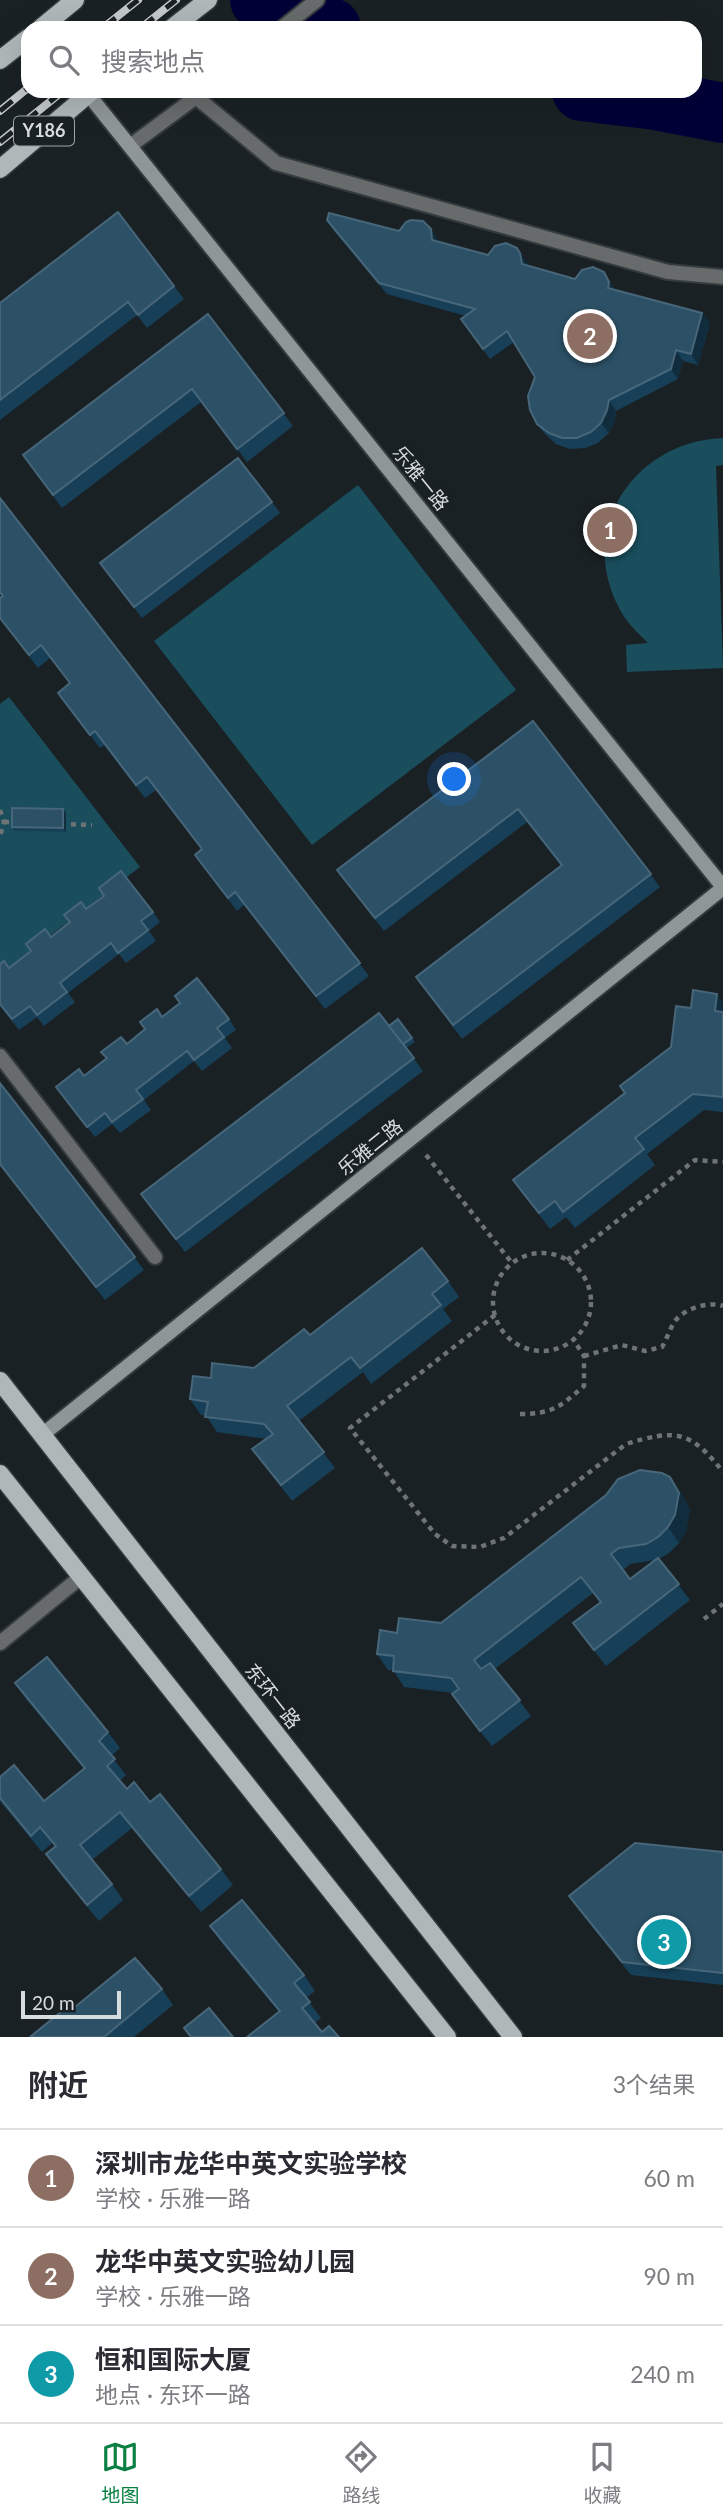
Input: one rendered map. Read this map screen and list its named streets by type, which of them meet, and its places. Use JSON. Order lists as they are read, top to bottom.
{
  "streets": {
    "main road": ["Y186", "东环一路"],
    "street": ["乐雅一路", "乐雅二路"]
  },
  "crossings": [
    ["乐雅一路", "乐雅二路"],
    ["乐雅二路", "东环一路"]
  ],
  "scale_bar": "20 m",
  "page": {
    "search": "搜索地点",
    "pins": ["2", "1", "3"],
    "scale": "20 m",
    "heading": ["附近", "3个结果"],
    "list": [
      {
        "mark": "1",
        "name": "深圳市龙华中英文实验学校",
        "note": "学校 · 乐雅一路",
        "value": "60 m"
      },
      {
        "mark": "2",
        "name": "龙华中英文实验幼儿园",
        "note": "学校 · 乐雅一路",
        "value": "90 m"
      },
      {
        "mark": "3",
        "name": "恒和国际大厦",
        "note": "地点 · 东环一路",
        "value": "240 m"
      }
    ],
    "nav": ["地图", "路线", "收藏"]
  }
}
